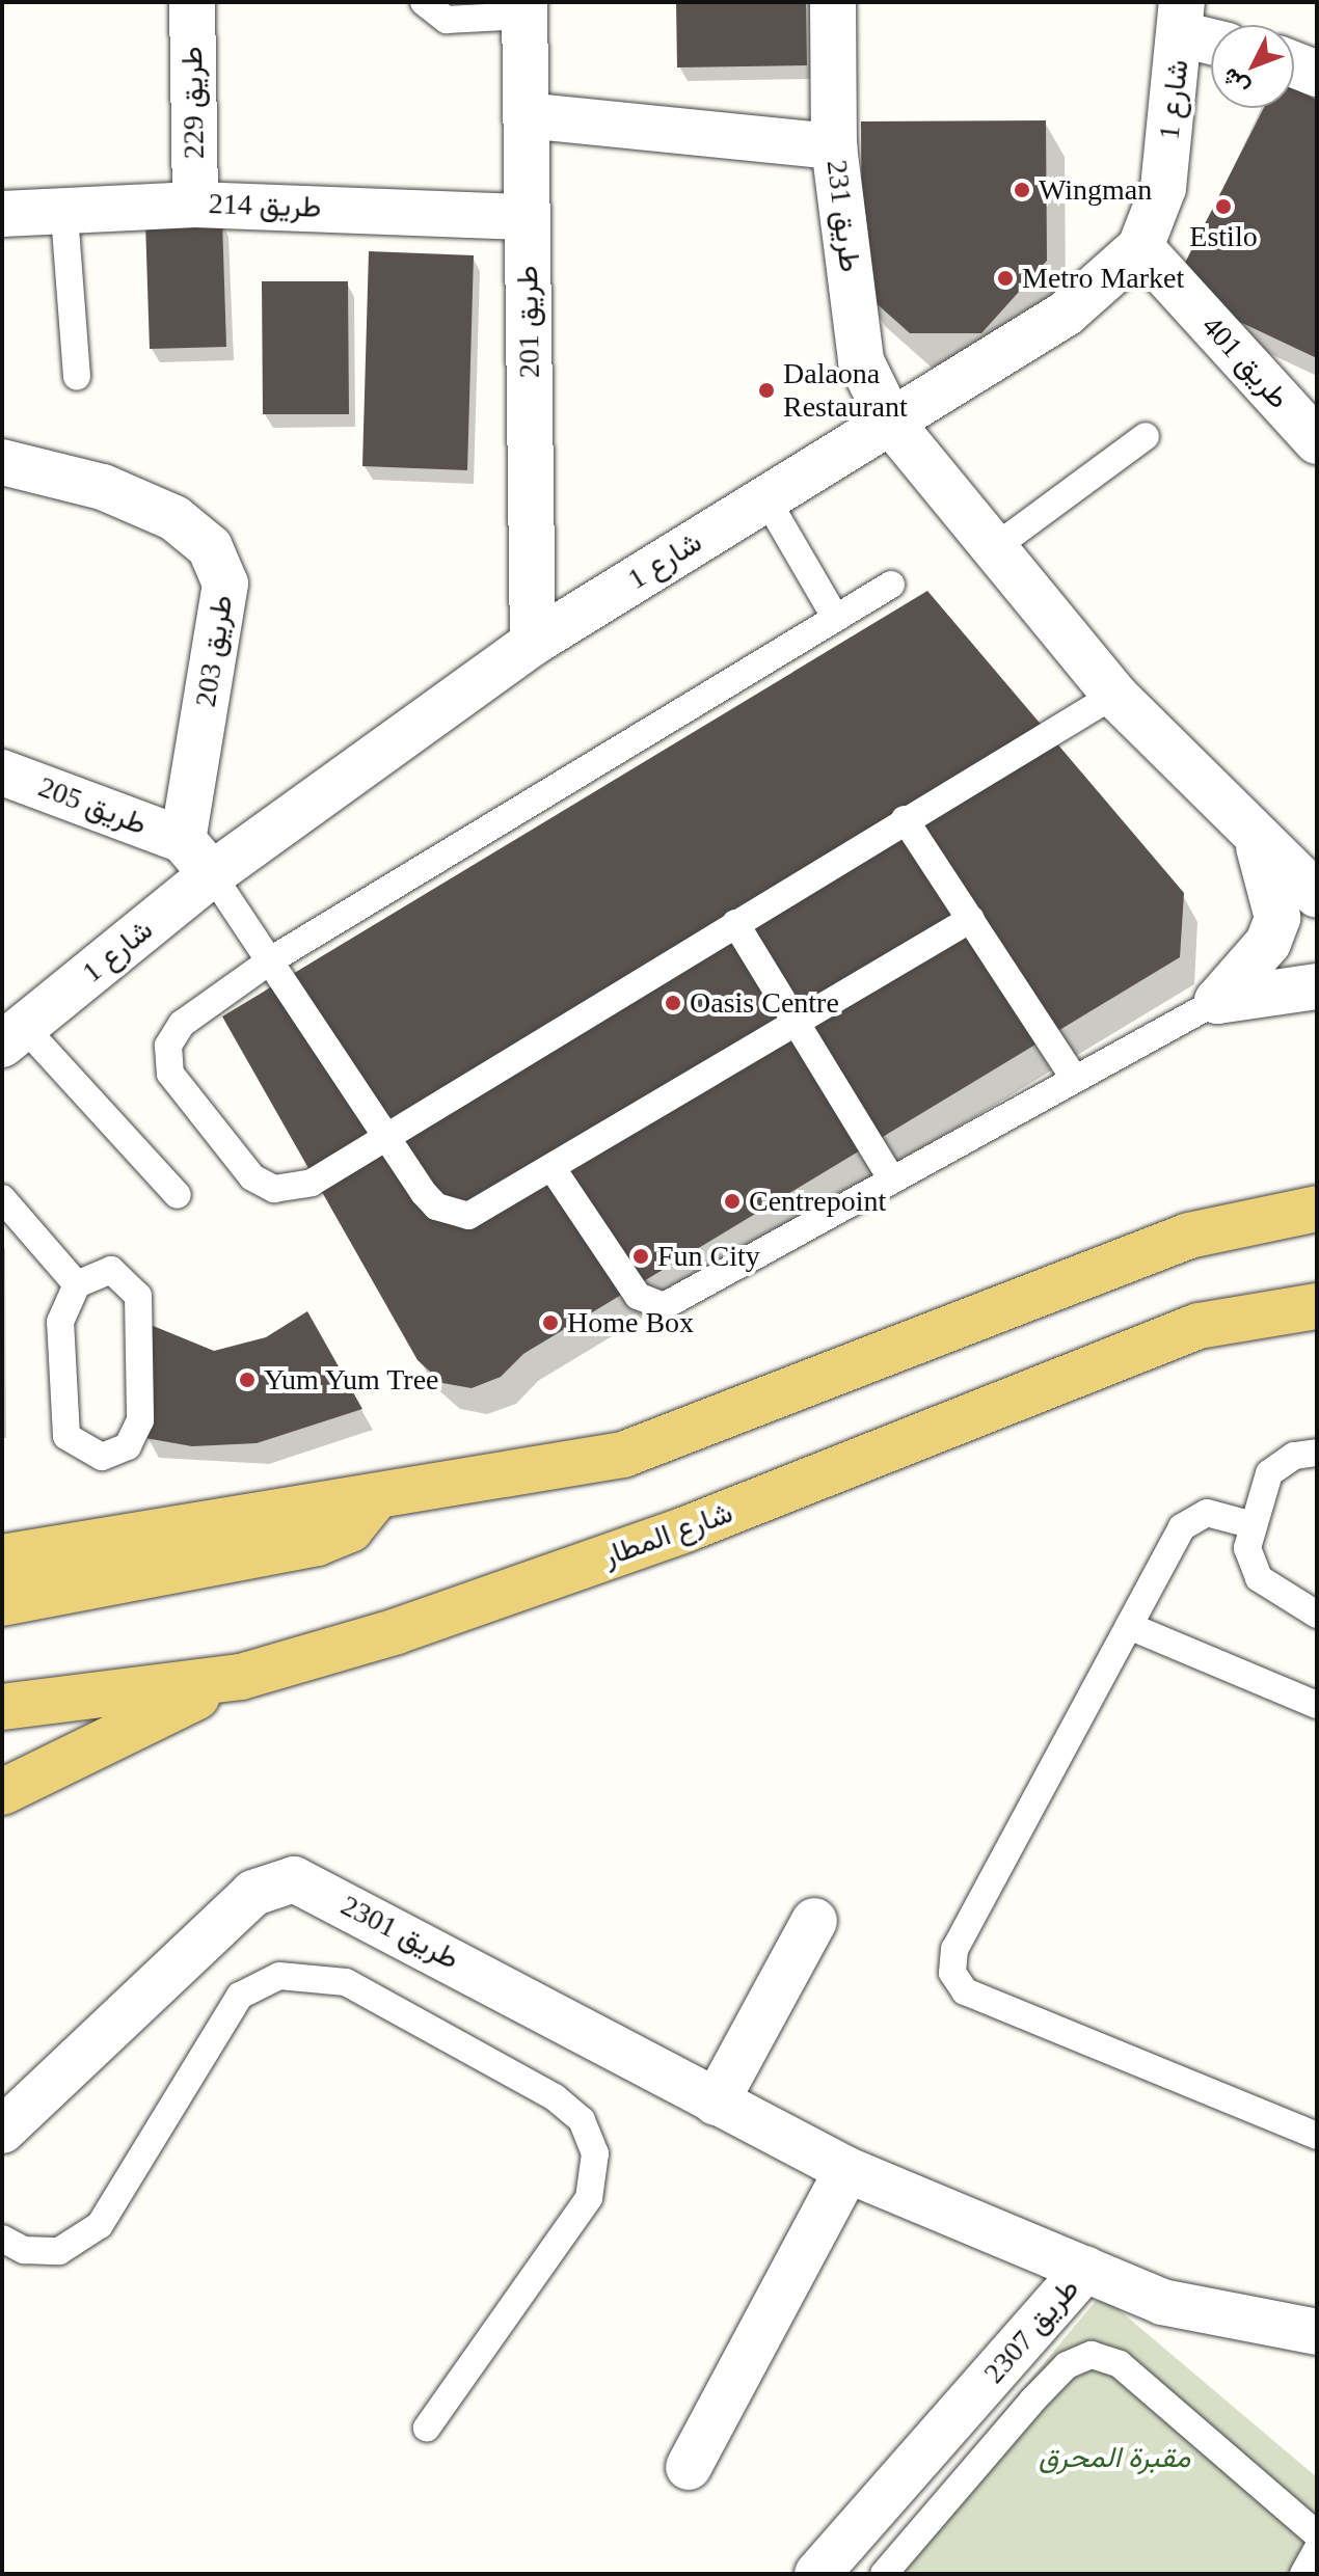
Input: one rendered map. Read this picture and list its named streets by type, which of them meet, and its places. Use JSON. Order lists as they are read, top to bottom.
{
  "streets": {
    "main road": ["شارع المطار"],
    "street": [
      "شارع 1",
      "طريق 229",
      "طريق 214",
      "طريق 231",
      "طريق 201",
      "طريق 401",
      "طريق 203",
      "طريق 205",
      "طريق 2301",
      "طريق 2307"
    ]
  },
  "crossings": [
    ["شارع 1", "طريق 231"],
    ["شارع 1", "طريق 201"],
    ["شارع 1", "طريق 401"],
    ["طريق 229", "طريق 214"],
    ["طريق 214", "طريق 201"],
    ["طريق 203", "طريق 205"],
    ["طريق 2301", "طريق 2307"]
  ],
  "parks": ["مقبرة المحرق"],
  "places": [
    "Wingman",
    "Estilo",
    "Metro Market",
    "Dalaona Restaurant",
    "Oasis Centre",
    "Centrepoint",
    "Fun City",
    "Home Box",
    "Yum Yum Tree"
  ],
  "north": "bottom left"
}
